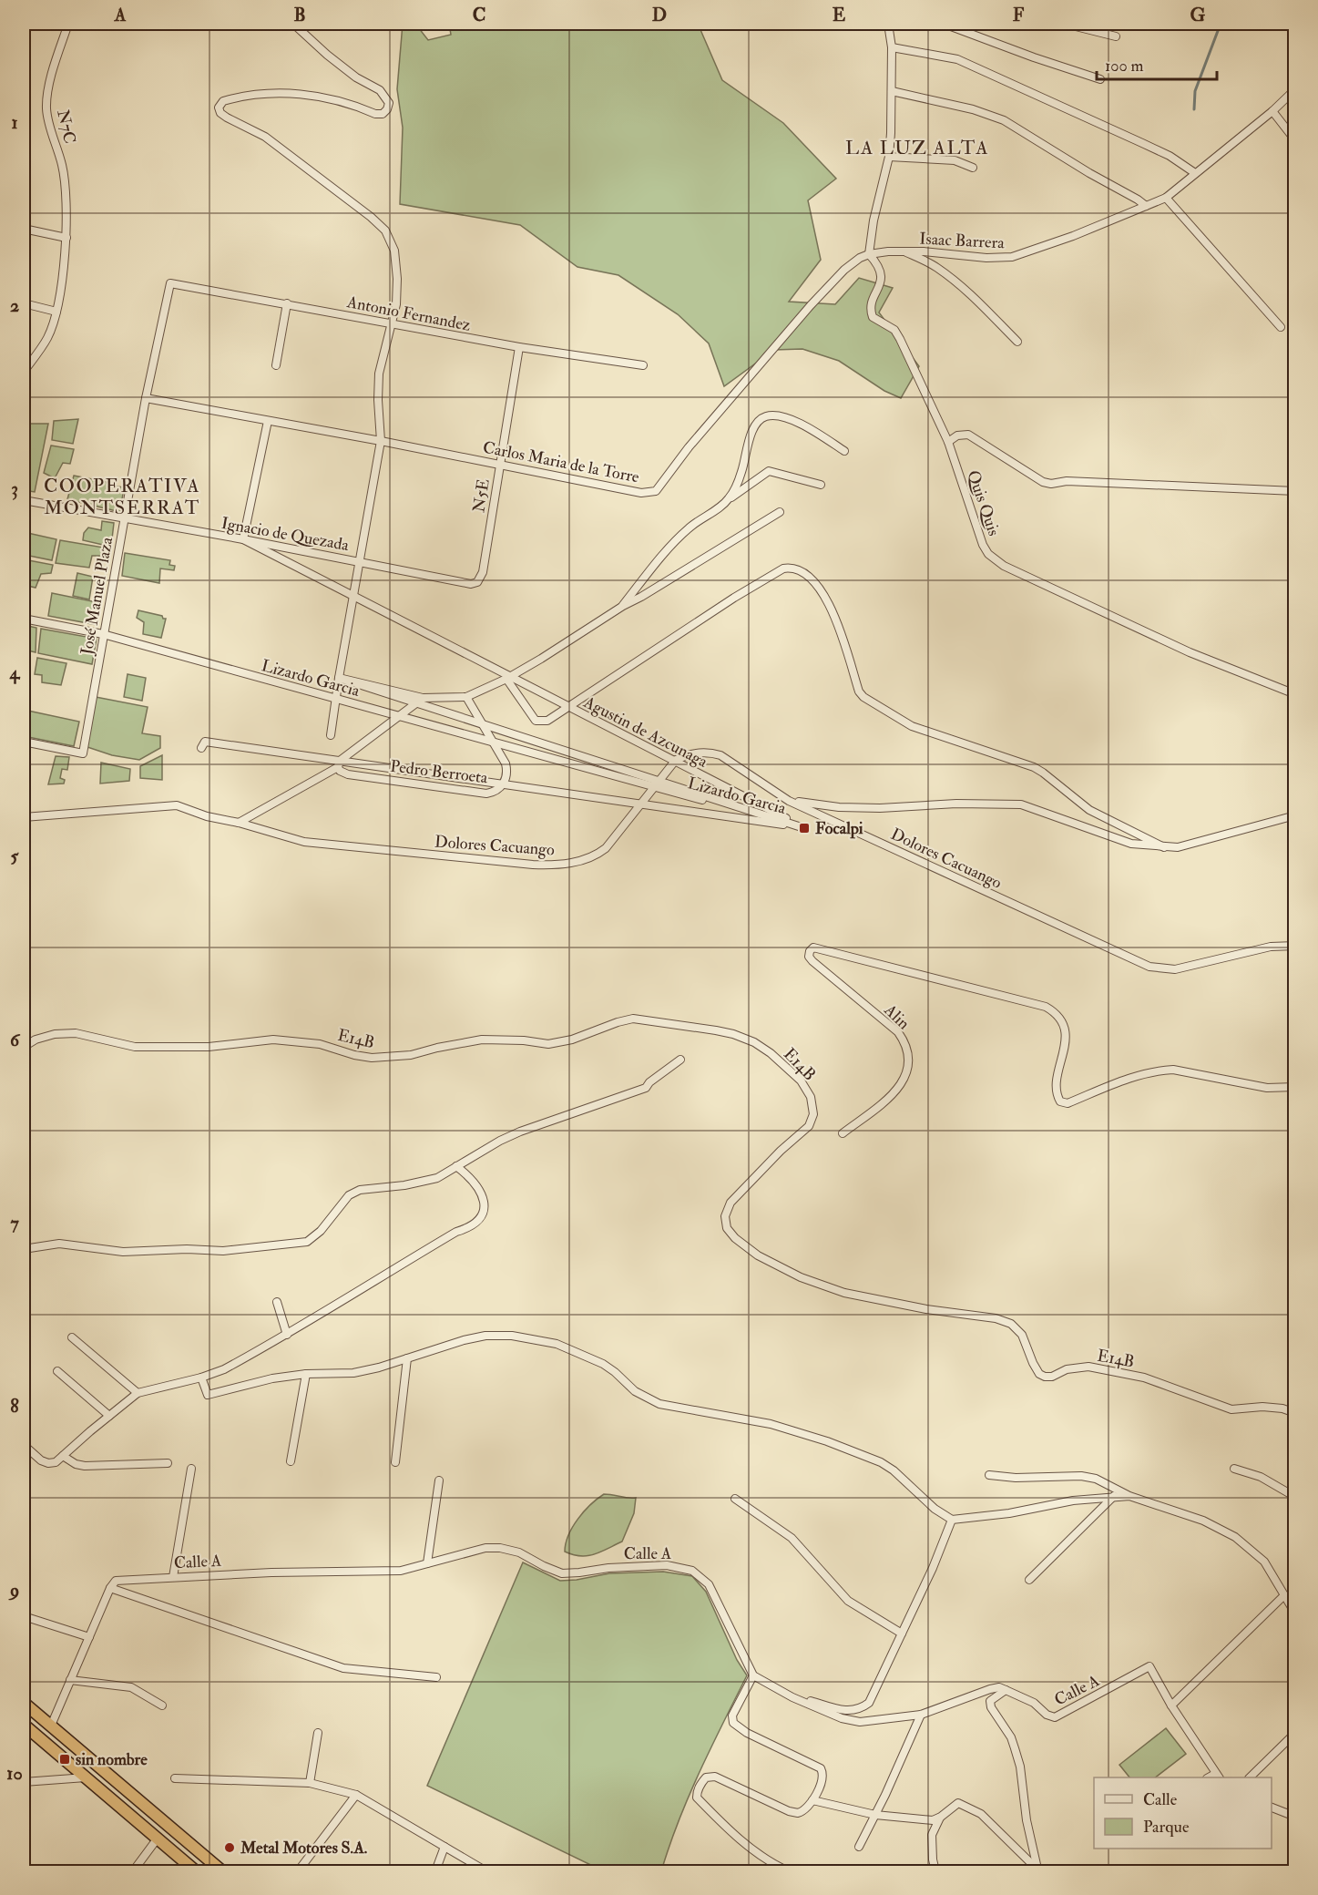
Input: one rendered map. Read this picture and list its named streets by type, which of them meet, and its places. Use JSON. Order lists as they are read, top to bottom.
{
  "streets": {
    "street": [
      "N7C",
      "Isaac Barrera",
      "Antonio Fernandez",
      "Carlos Maria de la Torre",
      "N5E",
      "Quis Quis",
      "Ignacio de Quezada",
      "José Manuel Plaza",
      "Lizardo Garcia",
      "Agustin de Azcunaga",
      "Pedro Berroeta",
      "Dolores Cacuango",
      "Alin",
      "E14B",
      "Calle A"
    ]
  },
  "crossings": [
    ["Isaac Barrera", "Carlos Maria de la Torre"],
    ["Isaac Barrera", "Quis Quis"],
    ["Antonio Fernandez", "N5E"],
    ["Antonio Fernandez", "José Manuel Plaza"],
    ["Carlos Maria de la Torre", "N5E"],
    ["Carlos Maria de la Torre", "Quis Quis"],
    ["Carlos Maria de la Torre", "José Manuel Plaza"],
    ["N5E", "Ignacio de Quezada"],
    ["Ignacio de Quezada", "José Manuel Plaza"],
    ["Ignacio de Quezada", "Agustin de Azcunaga"],
    ["José Manuel Plaza", "Lizardo Garcia"],
    ["Lizardo Garcia", "Agustin de Azcunaga"],
    ["Lizardo Garcia", "Pedro Berroeta"],
    ["Lizardo Garcia", "Dolores Cacuango"],
    ["Agustin de Azcunaga", "Dolores Cacuango"]
  ],
  "districts": ["LA LUZ ALTA", "COOPERATIVA MONTSERRAT"],
  "places": {
    "transit": ["Focalpi", "sin nombre"],
    "other": ["Metal Motores S.A."]
  },
  "legend": ["Calle", "Parque"],
  "scale_bar": "100 m",
  "grid": {
    "columns": [
      "A",
      "B",
      "C",
      "D",
      "E",
      "F",
      "G"
    ],
    "rows": [
      "1",
      "2",
      "3",
      "4",
      "5",
      "6",
      "7",
      "8",
      "9",
      "10"
    ]
  }
}
